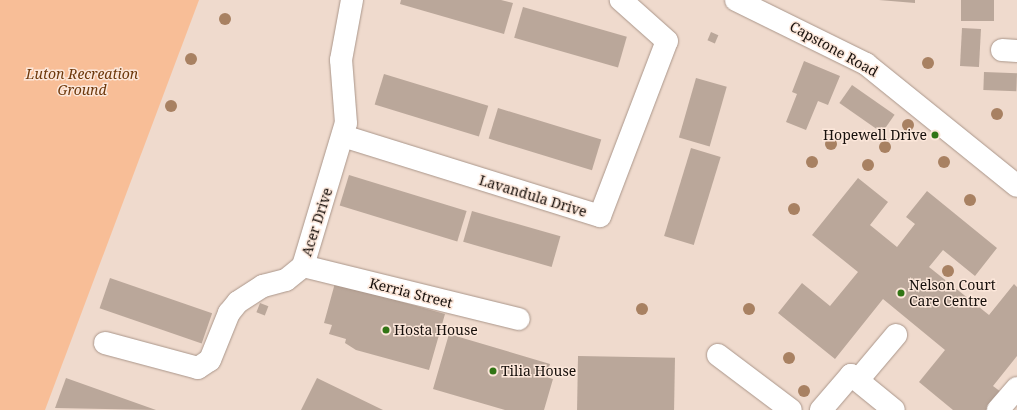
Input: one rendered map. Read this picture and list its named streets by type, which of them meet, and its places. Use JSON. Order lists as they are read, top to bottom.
{
  "streets": {
    "street": [
      "Capstone Road",
      "Lavandula Drive",
      "Acer Drive",
      "Kerria Street"
    ]
  },
  "crossings": [
    ["Lavandula Drive", "Acer Drive"],
    ["Acer Drive", "Kerria Street"]
  ],
  "parks": ["Luton Recreation Ground"],
  "places": [
    "Hopewell Drive",
    "Nelson Court Care Centre",
    "Hosta House",
    "Tilia House"
  ]
}
